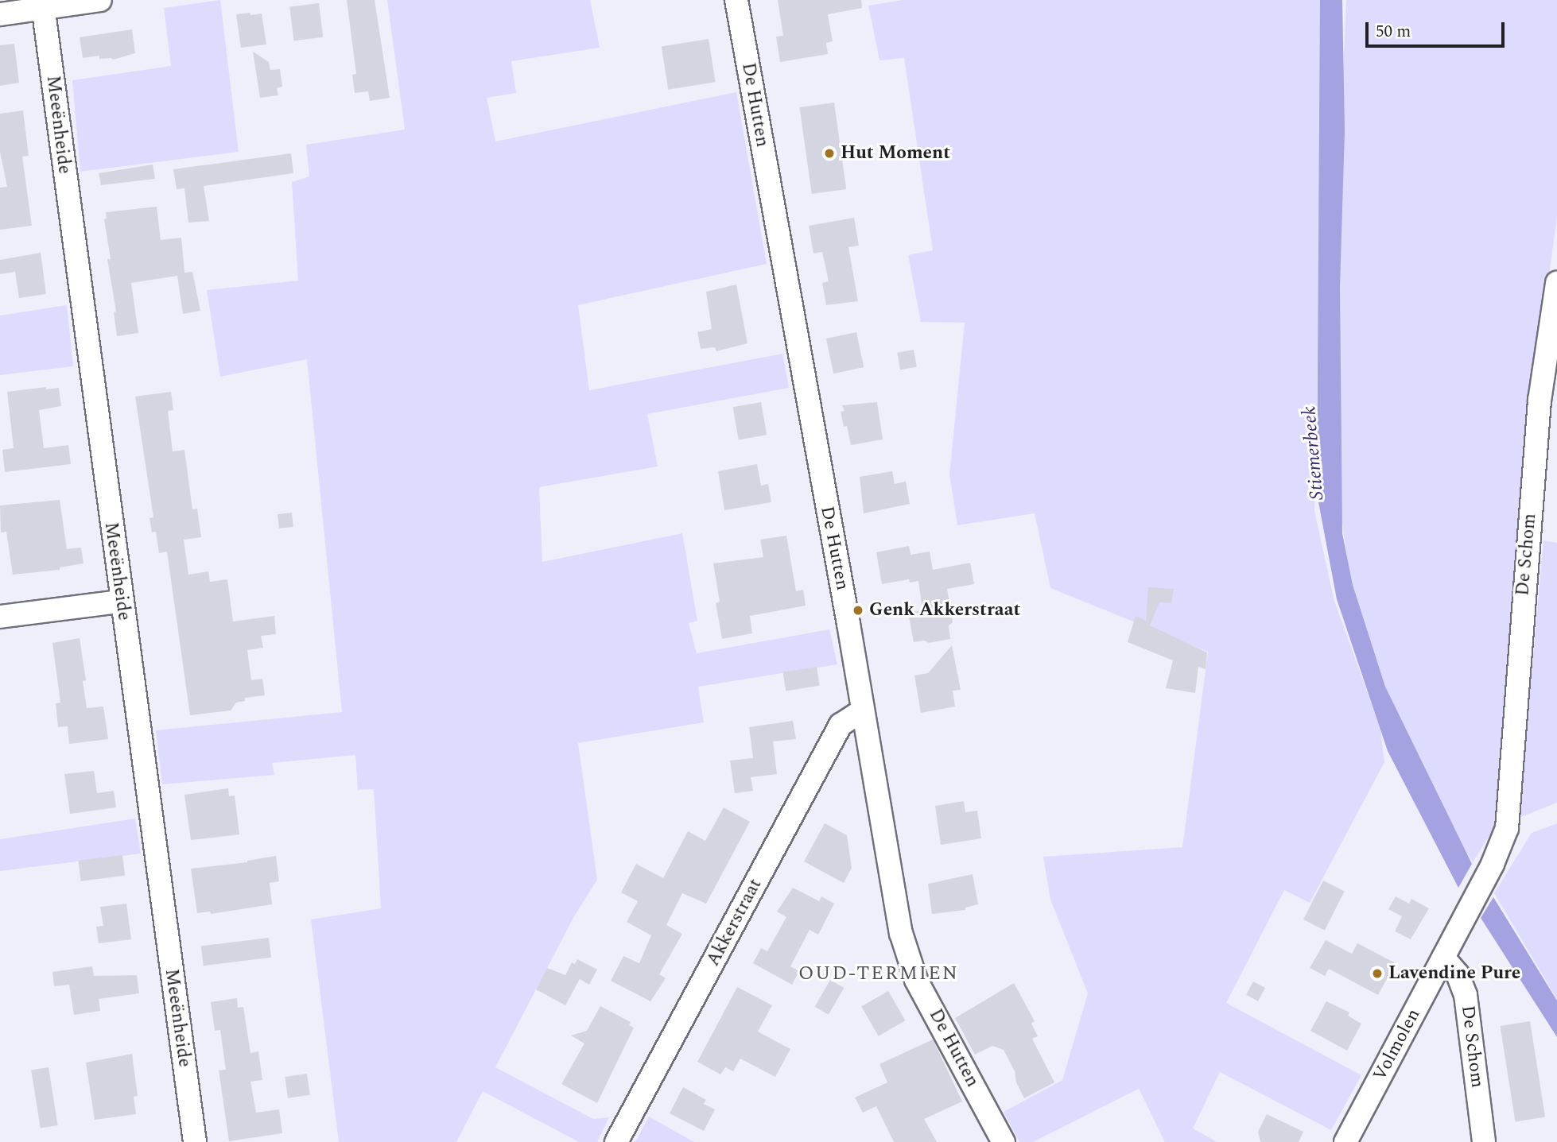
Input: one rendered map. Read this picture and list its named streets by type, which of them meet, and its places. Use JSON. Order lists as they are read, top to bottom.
{
  "streets": {
    "street": [
      "De Hutten",
      "Meeënheide",
      "De Schom",
      "Akkerstraat",
      "Volmolen"
    ]
  },
  "crossings": [
    ["De Hutten", "Akkerstraat"],
    ["De Schom", "Volmolen"]
  ],
  "districts": ["OUD-TERMIEN"],
  "water": ["Stiemerbeek"],
  "places": ["Hut Moment", "Genk Akkerstraat", "Lavendine Pure"],
  "scale_bar": "50 m"
}
